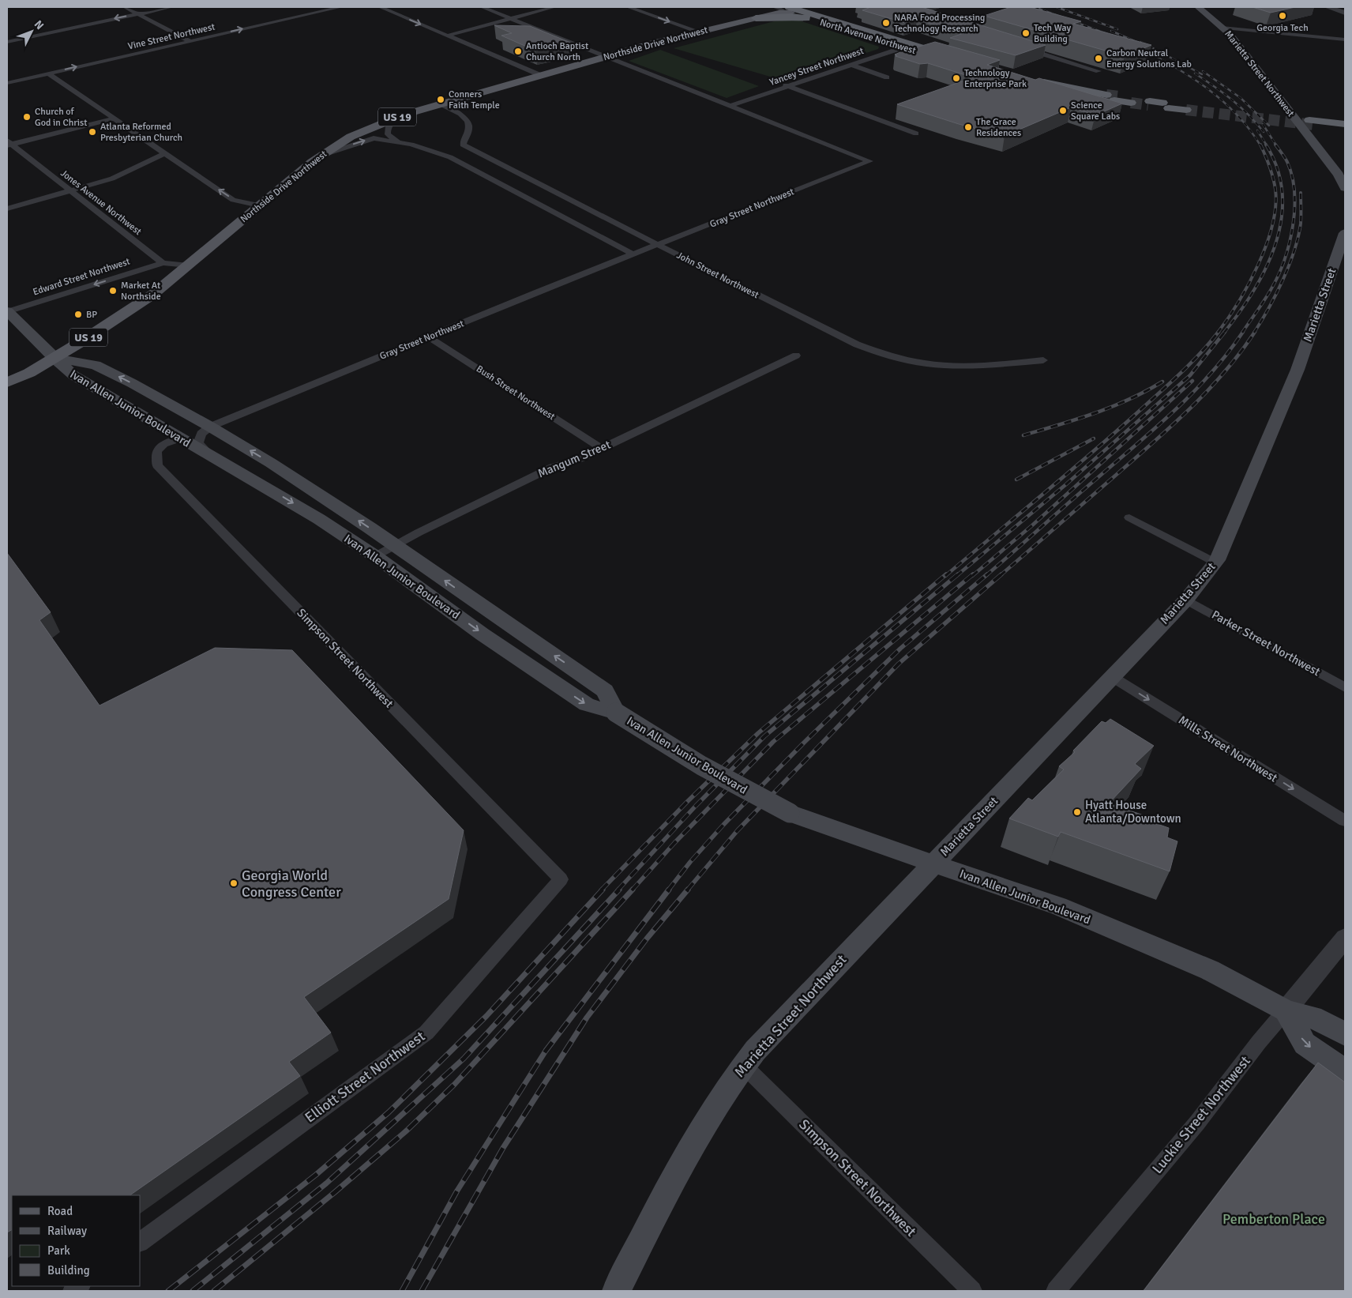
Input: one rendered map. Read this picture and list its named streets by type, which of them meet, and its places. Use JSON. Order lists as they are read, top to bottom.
{
  "streets": {
    "highway": ["North Avenue Northwest", "Northside Drive Northwest", "US 19"],
    "main road": ["Marietta Street Northwest", "Marietta Street", "Ivan Allen Junior Boulevard"],
    "street": [
      "Vine Street Northwest",
      "Yancey Street Northwest",
      "Jones Avenue Northwest",
      "Gray Street Northwest",
      "John Street Northwest",
      "Edward Street Northwest",
      "Bush Street Northwest",
      "Mangum Street",
      "Parker Street Northwest",
      "Simpson Street Northwest",
      "Mills Street Northwest",
      "Elliott Street Northwest",
      "Luckie Street Northwest"
    ]
  },
  "crossings": [
    ["North Avenue Northwest", "Northside Drive Northwest"],
    ["North Avenue Northwest", "Yancey Street Northwest"],
    ["Northside Drive Northwest", "John Street Northwest"],
    ["Northside Drive Northwest", "Ivan Allen Junior Boulevard"],
    ["Yancey Street Northwest", "Gray Street Northwest"],
    ["Marietta Street Northwest", "Marietta Street"],
    ["Marietta Street Northwest", "Ivan Allen Junior Boulevard"],
    ["Marietta Street Northwest", "Simpson Street Northwest"],
    ["Jones Avenue Northwest", "Edward Street Northwest"],
    ["Gray Street Northwest", "John Street Northwest"],
    ["Gray Street Northwest", "Bush Street Northwest"],
    ["Gray Street Northwest", "Ivan Allen Junior Boulevard"],
    ["Marietta Street", "Ivan Allen Junior Boulevard"],
    ["Marietta Street", "Parker Street Northwest"],
    ["Marietta Street", "Mills Street Northwest"],
    ["Bush Street Northwest", "Mangum Street"],
    ["Ivan Allen Junior Boulevard", "Mangum Street"],
    ["Ivan Allen Junior Boulevard", "Simpson Street Northwest"],
    ["Ivan Allen Junior Boulevard", "Luckie Street Northwest"],
    ["Simpson Street Northwest", "Elliott Street Northwest"]
  ],
  "one_way": ["Mills Street Northwest"],
  "parks": ["Pemberton Place"],
  "places": [
    "Georgia Tech",
    "NARA Food Processing Technology Research",
    "Tech Way Building",
    "Antioch Baptist Church North",
    "Carbon Neutral Energy Solutions Lab",
    "Technology Enterprise Park",
    "Conners Faith Temple",
    "Science Square Labs",
    "Church of God in Christ",
    "The Grace Residences",
    "Atlanta Reformed Presbyterian Church",
    "Market At Northside",
    "BP",
    "Hyatt House Atlanta/Downtown",
    "Georgia World Congress Center"
  ],
  "legend": [
    "Road",
    "Railway",
    "Park",
    "Building"
  ],
  "north": "top right"
}
